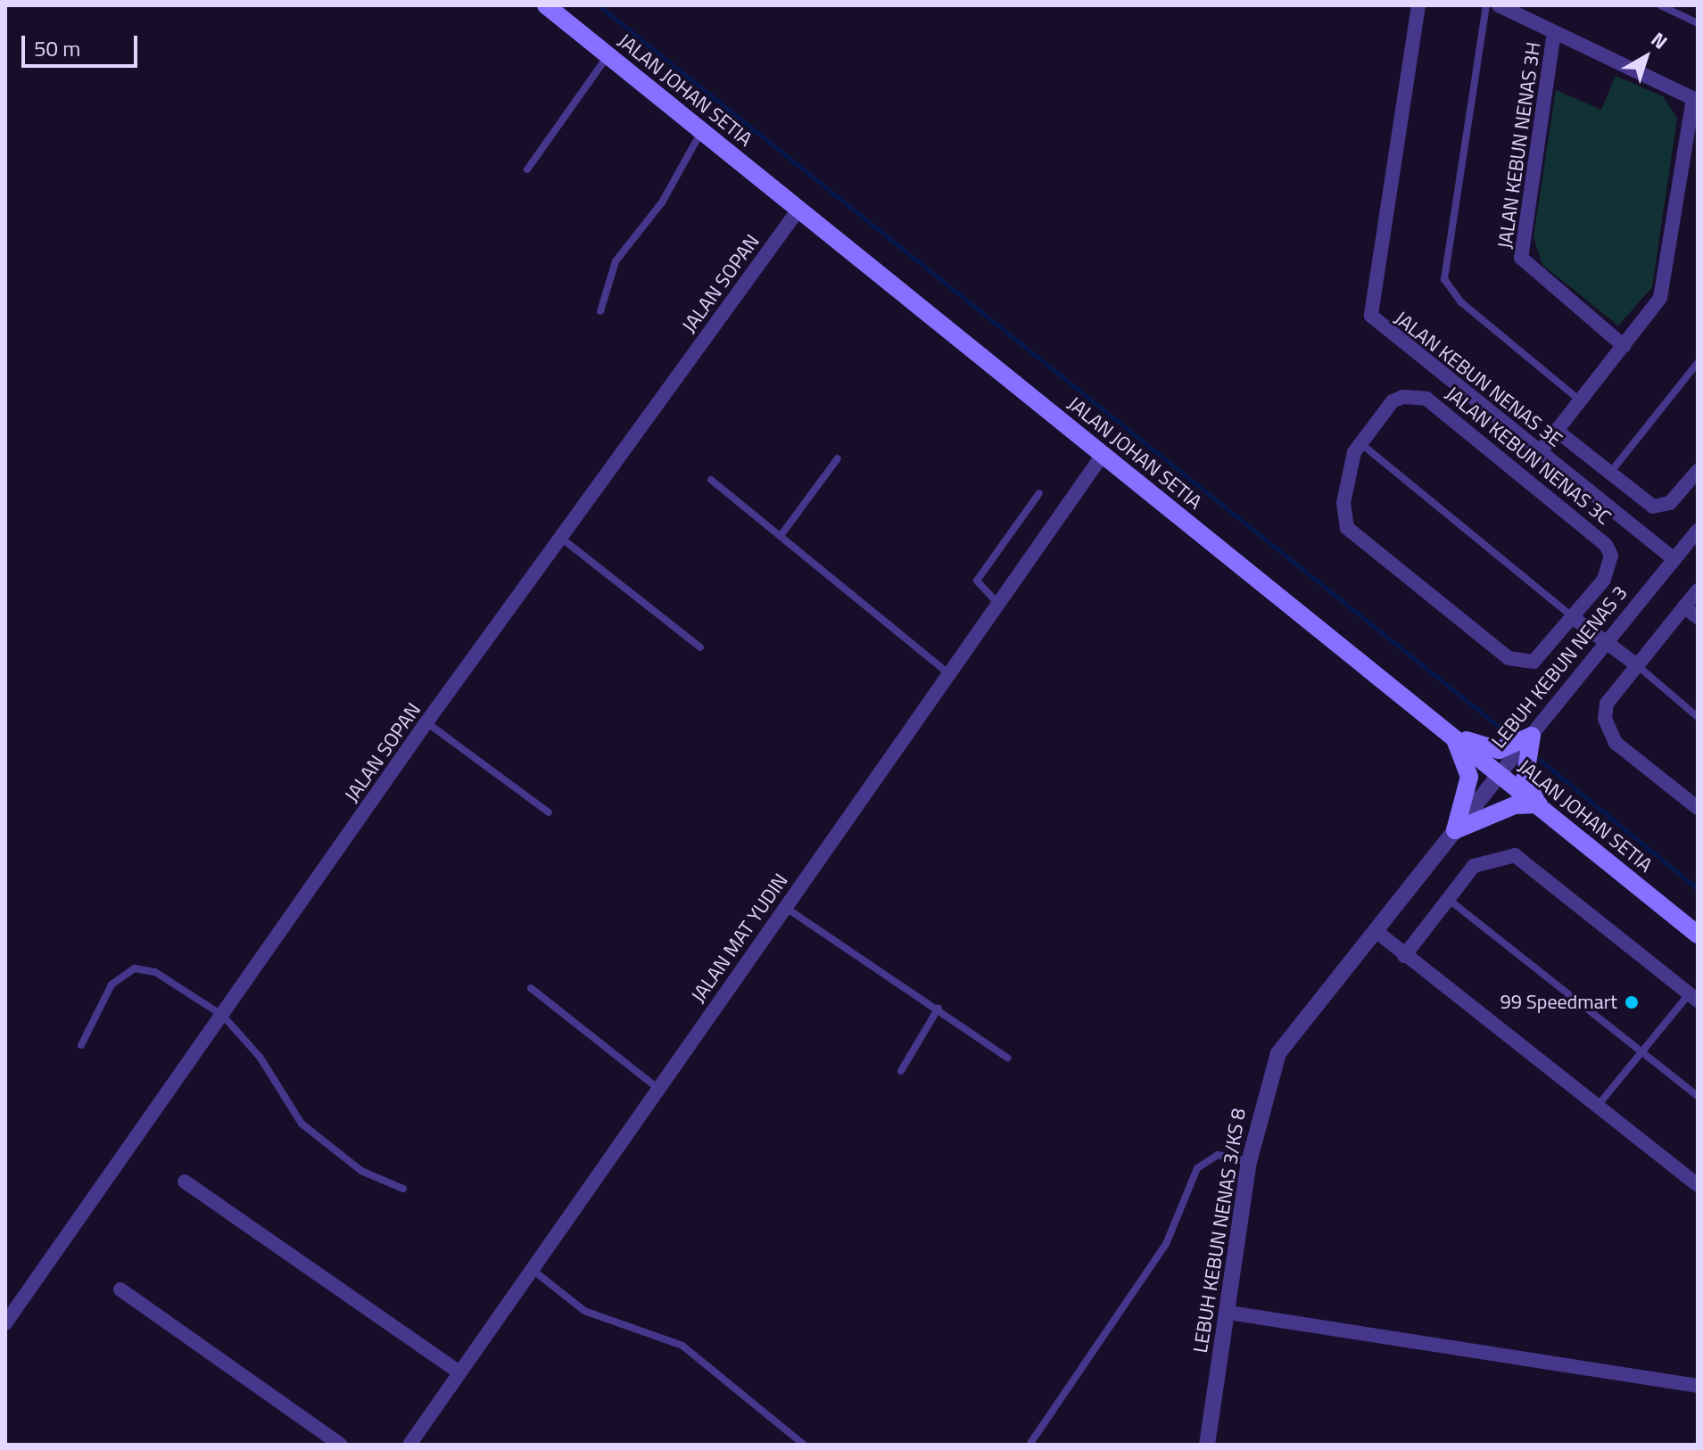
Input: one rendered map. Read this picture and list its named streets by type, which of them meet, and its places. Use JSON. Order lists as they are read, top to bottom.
{
  "streets": {
    "main road": ["JALAN JOHAN SETIA"],
    "street": [
      "JALAN KEBUN NENAS 3H",
      "JALAN SOPAN",
      "JALAN KEBUN NENAS 3E",
      "JALAN KEBUN NENAS 3C",
      "LEBUH KEBUN NENAS 3",
      "JALAN MAT YUDIN",
      "LEBUH KEBUN NENAS 3/KS 8"
    ]
  },
  "crossings": [
    ["JALAN JOHAN SETIA", "JALAN SOPAN"],
    ["JALAN JOHAN SETIA", "LEBUH KEBUN NENAS 3"],
    ["JALAN JOHAN SETIA", "JALAN MAT YUDIN"],
    ["JALAN KEBUN NENAS 3E", "LEBUH KEBUN NENAS 3"],
    ["LEBUH KEBUN NENAS 3", "LEBUH KEBUN NENAS 3/KS 8"]
  ],
  "places": ["99 Speedmart"],
  "scale_bar": "50 m",
  "north": "top right"
}
